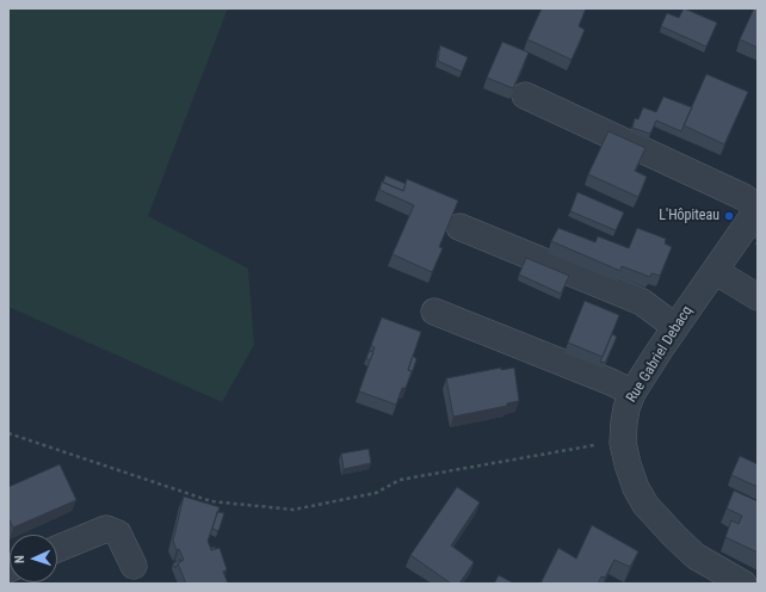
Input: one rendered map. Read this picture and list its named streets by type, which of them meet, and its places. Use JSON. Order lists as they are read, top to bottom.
{
  "streets": {
    "street": ["Rue Gabriel Debacq"]
  },
  "places": ["L'Hôpiteau"],
  "north": "left"
}
